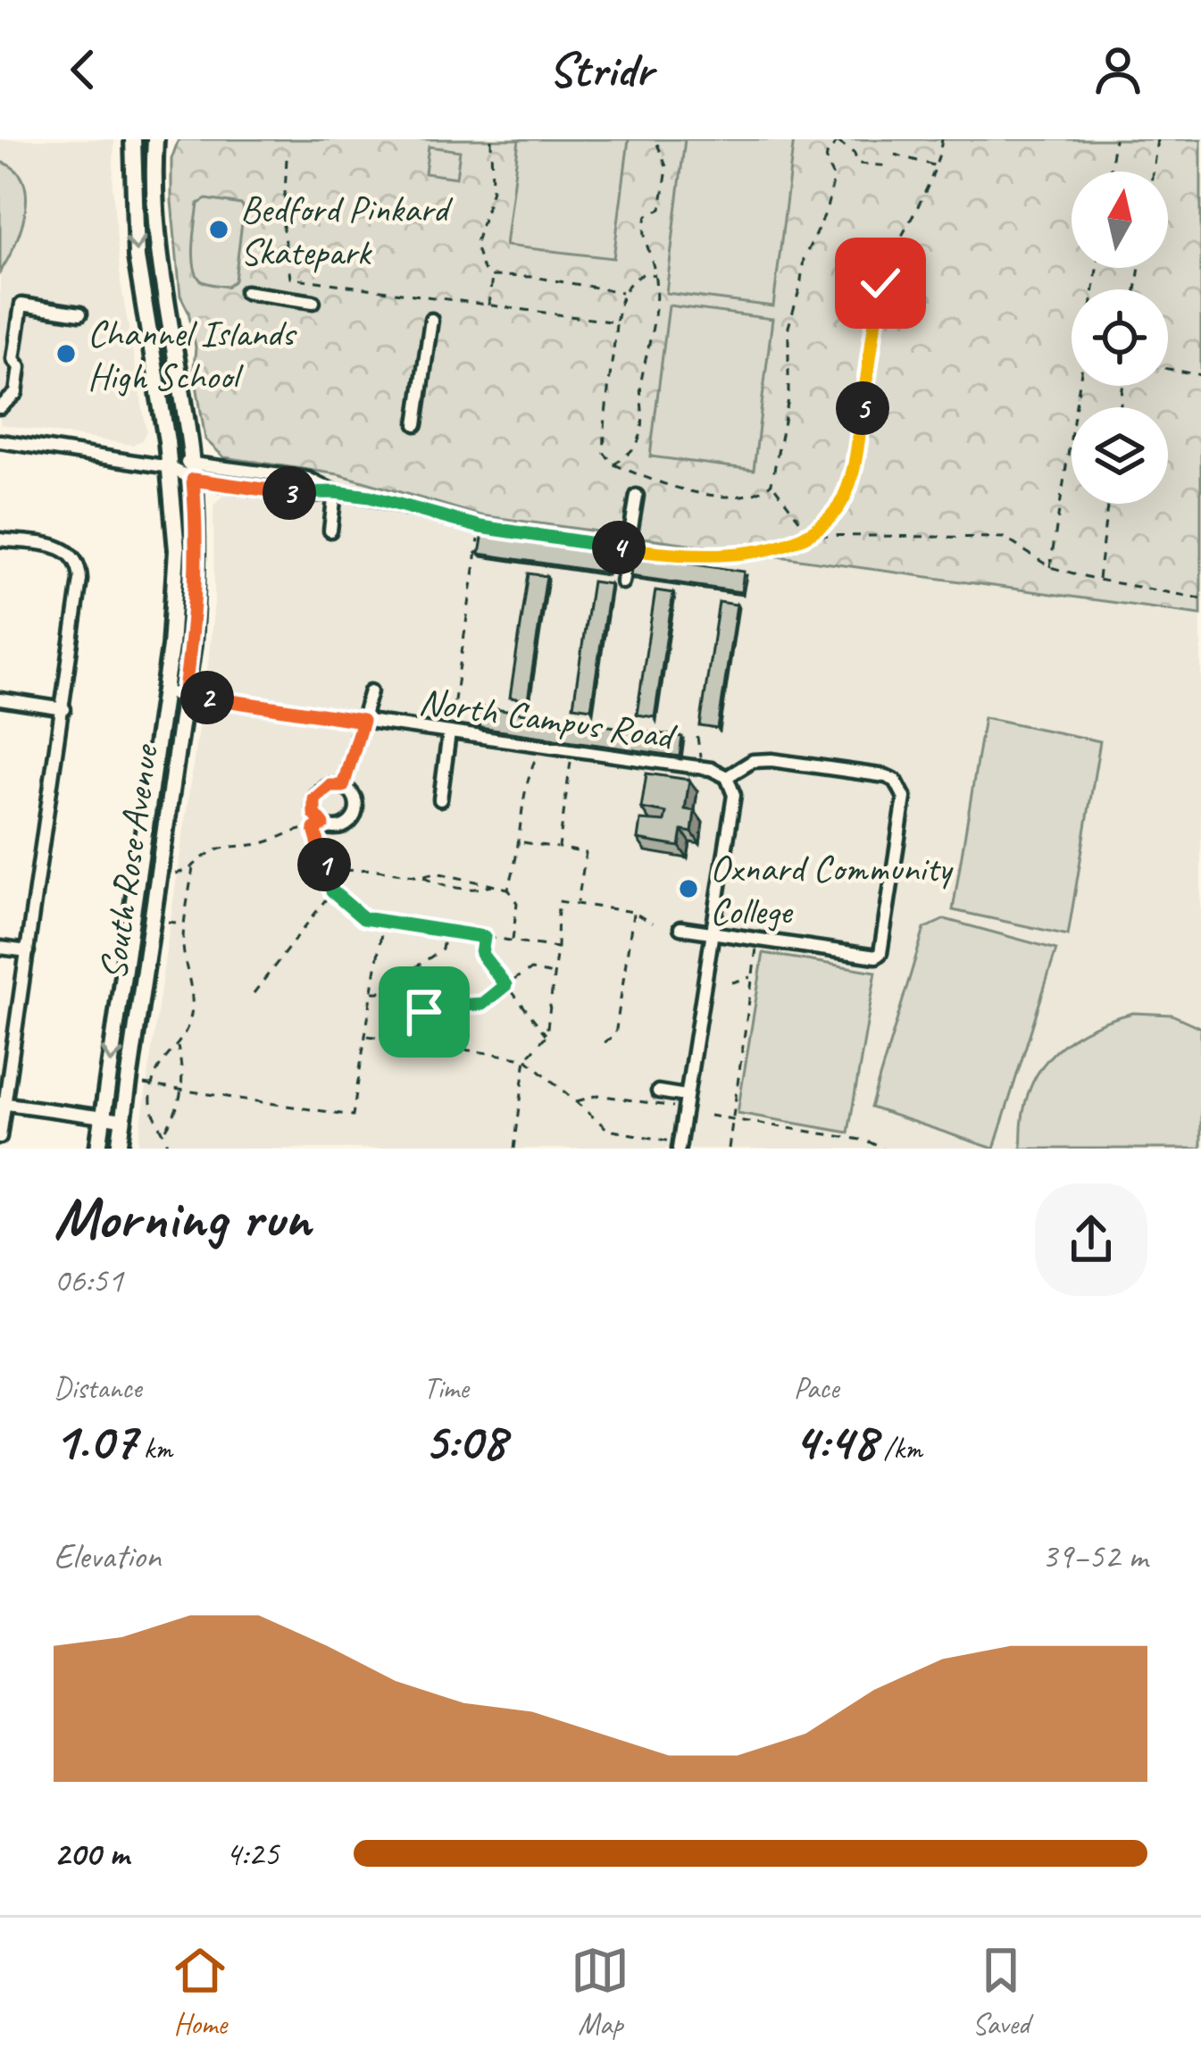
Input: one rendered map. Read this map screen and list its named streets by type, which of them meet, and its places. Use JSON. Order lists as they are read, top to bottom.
{
  "streets": {
    "main road": ["South Rose Avenue"],
    "street": ["North Campus Road"]
  },
  "crossings": [
    ["North Campus Road", "South Rose Avenue"]
  ],
  "places": ["Bedford Pinkard Skatepark", "Channel Islands High School", "Oxnard Community College"],
  "north": "top",
  "page": {
    "header": "Stridr",
    "pins": [
      "5",
      "3",
      "4",
      "2",
      "1"
    ],
    "heading": ["Morning run", "06:51"],
    "stats": [
      ["Distance", "1.07 km"],
      ["Time", "5:08"],
      ["Pace", "4:48 /km"]
    ],
    "chart": ["Elevation", "39–52 m"],
    "list": [
      {
        "name": "200 m",
        "note": "4:25"
      }
    ],
    "tabs": ["Home", "Map", "Saved"]
  }
}
